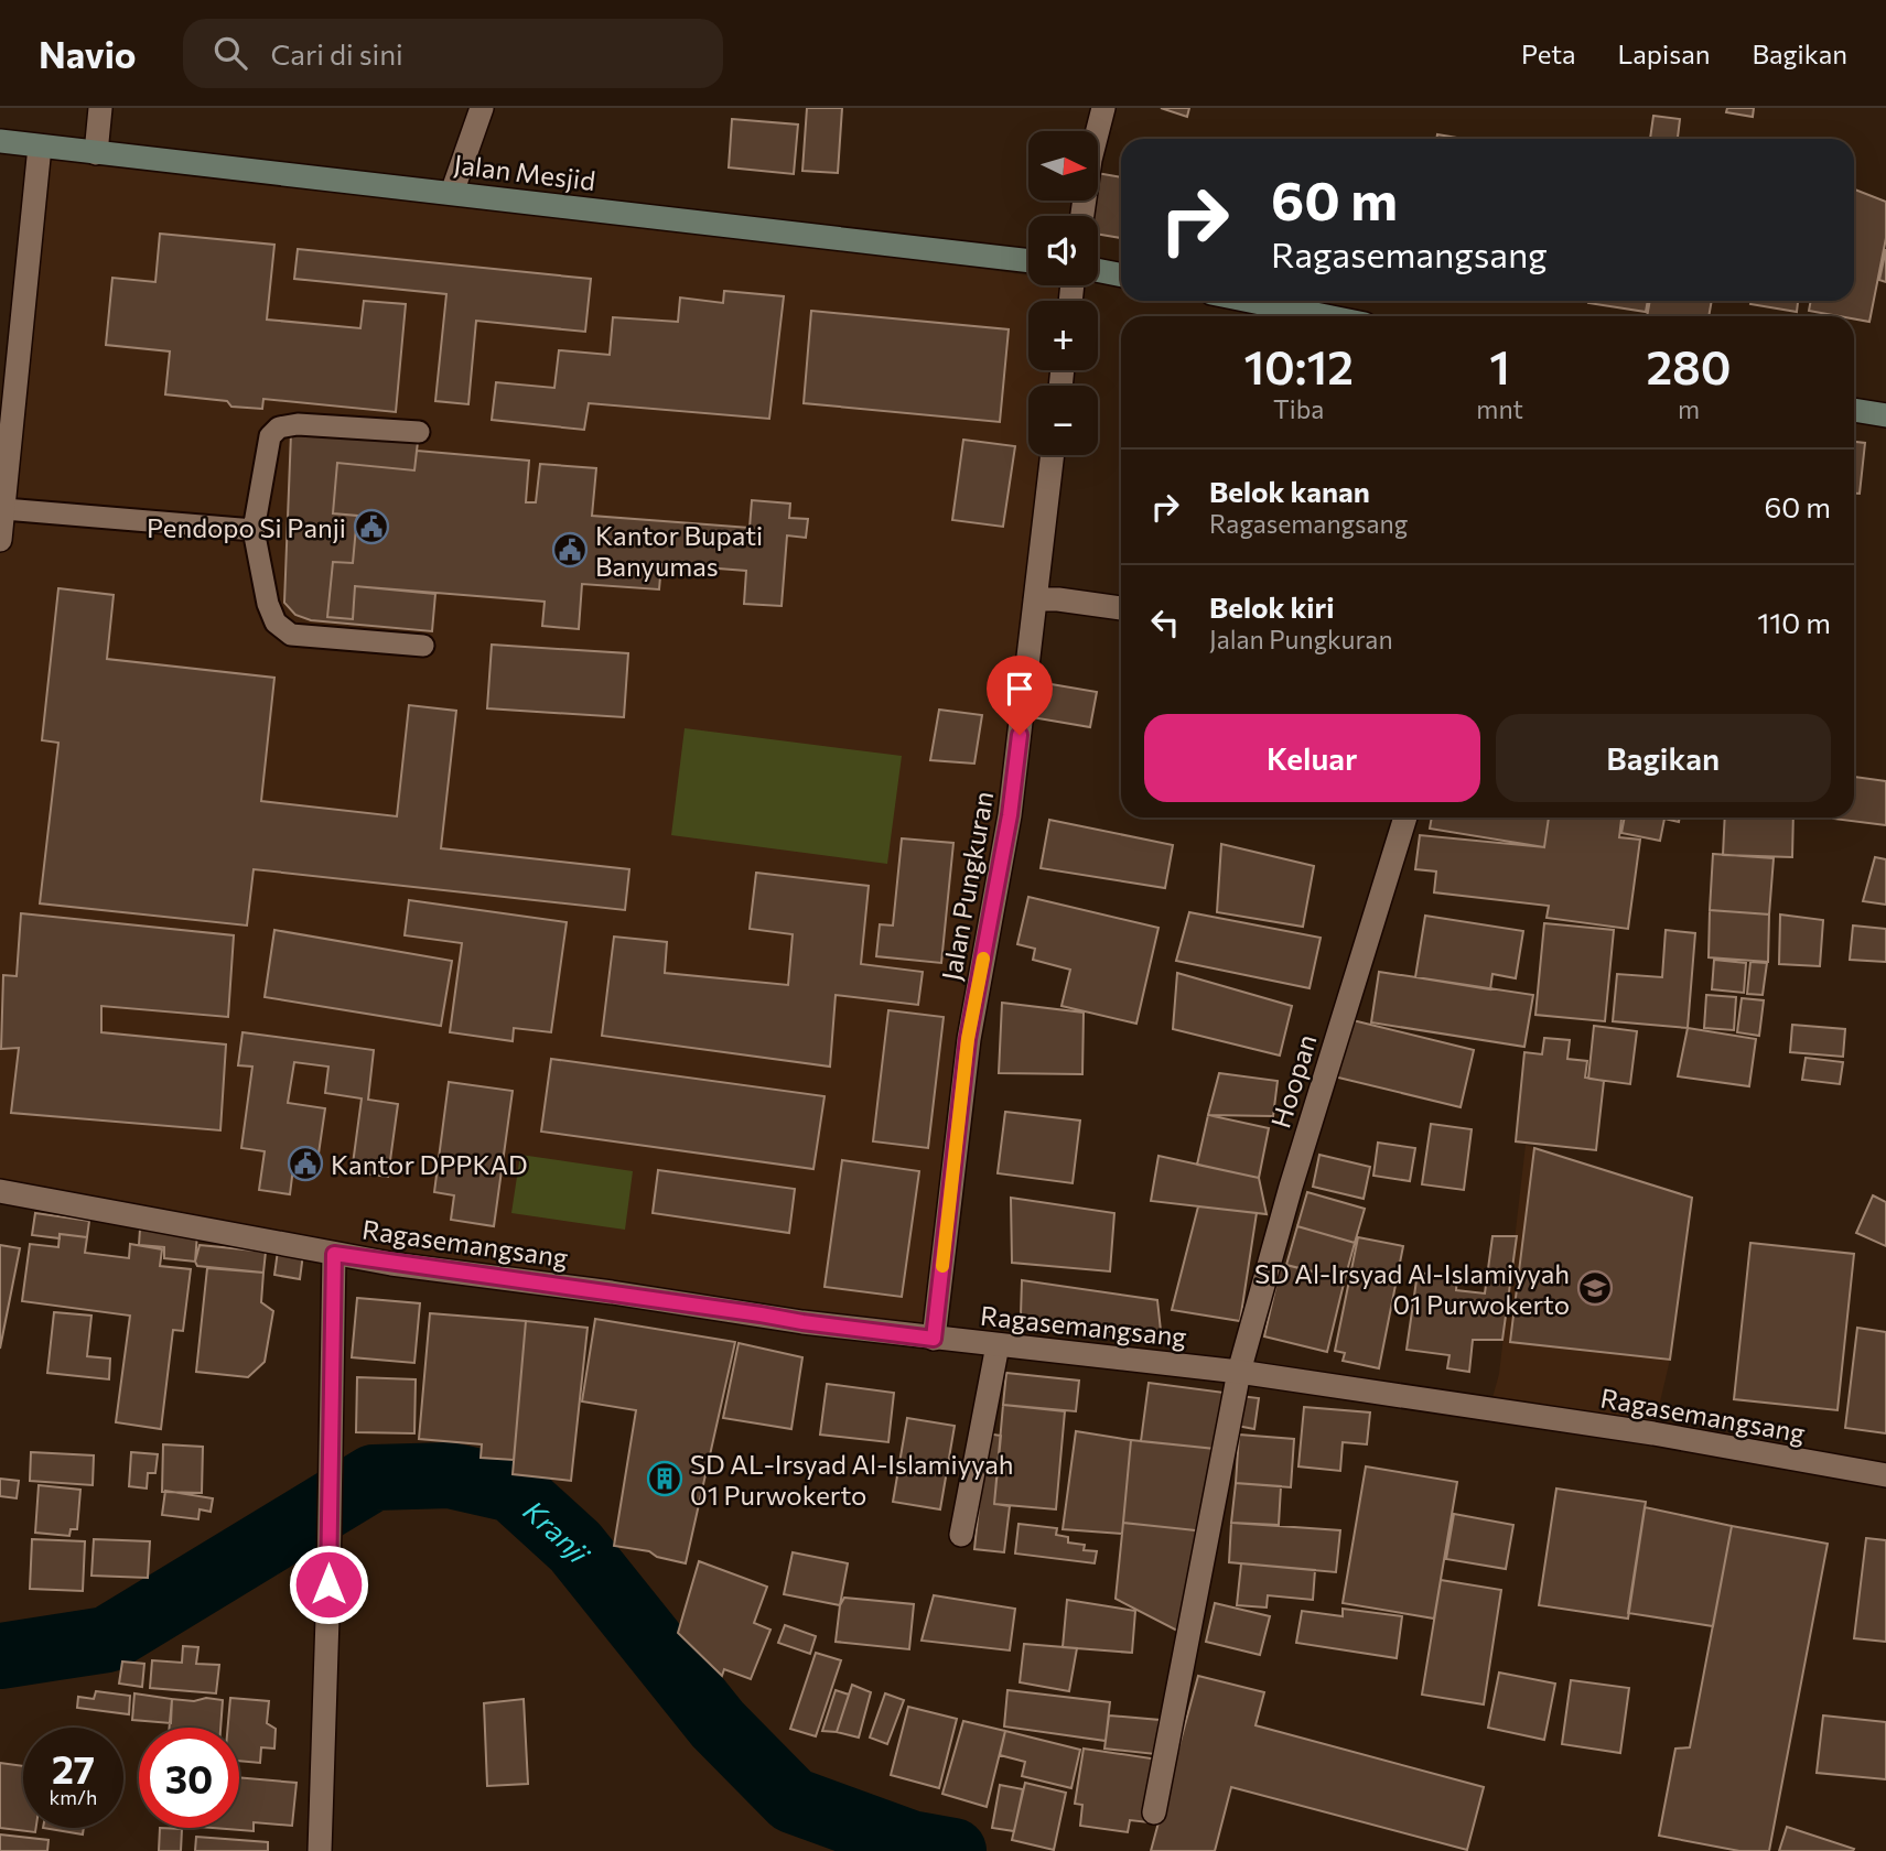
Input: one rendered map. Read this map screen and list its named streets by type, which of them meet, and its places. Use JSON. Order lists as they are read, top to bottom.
{
  "streets": {
    "main road": ["Jalan Mesjid"],
    "street": ["Jalan Pungkuran", "Hoopan", "Ragasemangsang"]
  },
  "crossings": [
    ["Jalan Pungkuran", "Ragasemangsang"],
    ["Hoopan", "Ragasemangsang"]
  ],
  "water": ["Kranji"],
  "places": {
    "public building": ["Pendopo Si Panji", "Kantor Bupati Banyumas", "Kantor DPPKAD"],
    "school or university": ["SD Al-Irsyad Al-Islamiyyah 01 Purwokerto"],
    "building": ["SD AL-Irsyad Al-Islamiyyah 01 Purwokerto"]
  },
  "north": "right",
  "page": {
    "header": "Navio",
    "search": "Cari di sini",
    "nav": ["Peta", "Lapisan", "Bagikan"],
    "map_buttons": ["+", "−"],
    "turn": ["60 m", "Ragasemangsang"],
    "eta": [
      "10:12",
      "Tiba",
      "1",
      "mnt",
      "280",
      "m"
    ],
    "list": [
      {
        "name": "Belok kanan",
        "note": "Ragasemangsang",
        "value": "60 m"
      },
      {
        "name": "Belok kiri",
        "note": "Jalan Pungkuran",
        "value": "110 m"
      }
    ],
    "buttons": ["Keluar", "Bagikan"],
    "speed": "27 km/h",
    "limit": "30"
  }
}
